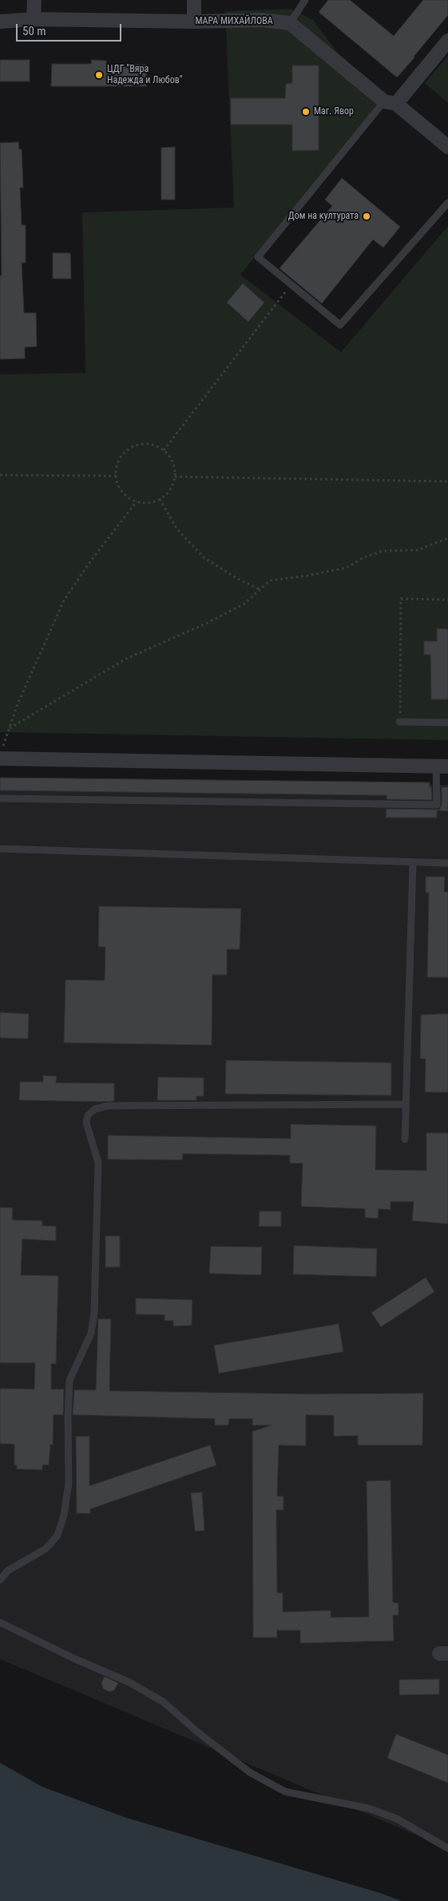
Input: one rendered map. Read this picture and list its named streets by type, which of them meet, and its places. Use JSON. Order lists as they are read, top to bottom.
{
  "streets": {
    "street": ["МАРА МИХАЙЛОВА"]
  },
  "places": ["ЦДГ \"Вяра Надежда и Любов\"", "Маг. Явор", "Дом на културата"],
  "scale_bar": "50 m"
}
